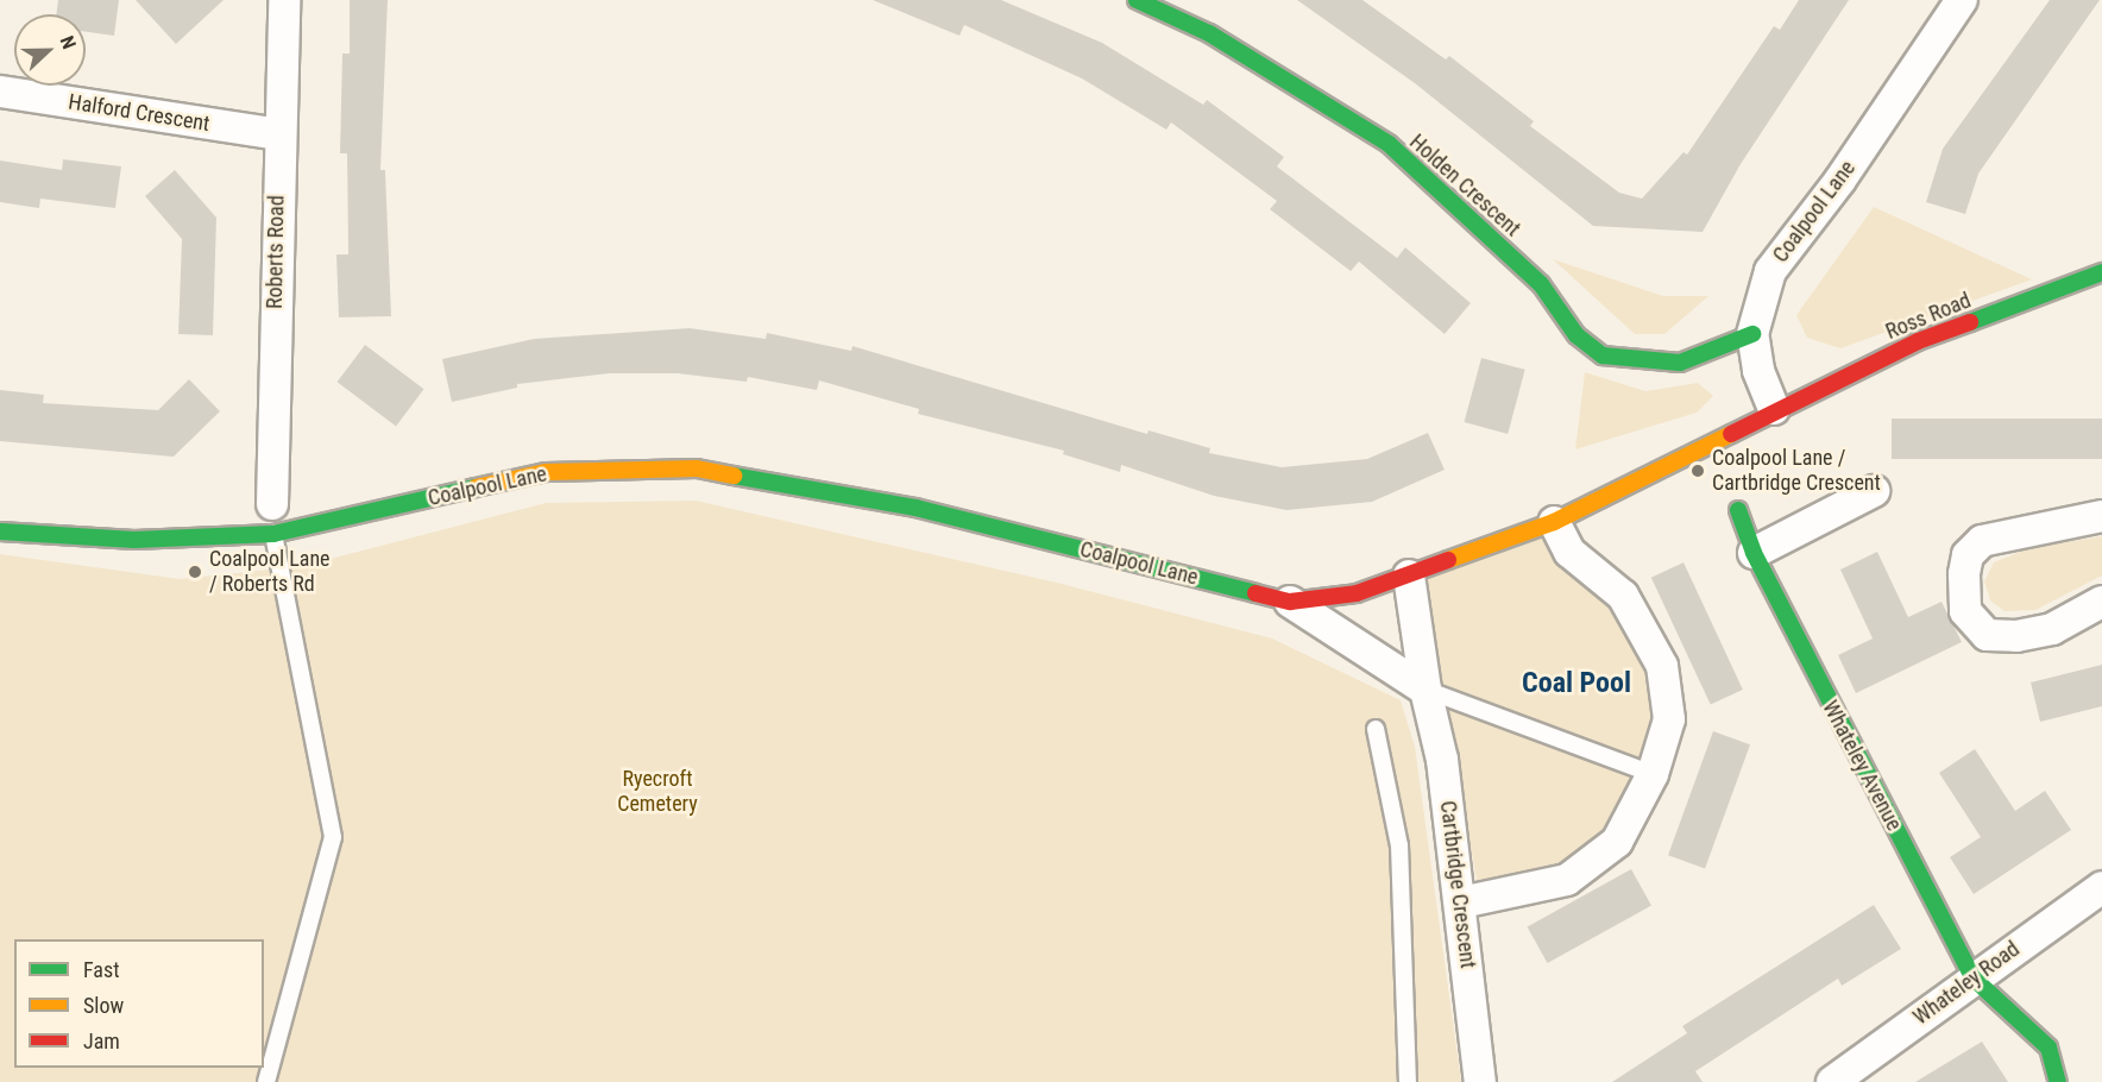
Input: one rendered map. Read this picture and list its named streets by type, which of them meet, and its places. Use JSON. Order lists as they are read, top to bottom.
{
  "streets": {
    "street": [
      "Halford Crescent",
      "Holden Crescent",
      "Coalpool Lane",
      "Roberts Road",
      "Ross Road",
      "Whateley Avenue",
      "Cartbridge Crescent",
      "Whateley Road"
    ]
  },
  "crossings": [
    ["Halford Crescent", "Roberts Road"],
    ["Holden Crescent", "Coalpool Lane"],
    ["Coalpool Lane", "Ross Road"],
    ["Coalpool Lane", "Cartbridge Crescent"],
    ["Whateley Avenue", "Whateley Road"]
  ],
  "districts": ["Coal Pool"],
  "parks": ["Ryecroft Cemetery"],
  "places": ["Coalpool Lane / Cartbridge Crescent", "Coalpool Lane / Roberts Rd"],
  "legend": ["Fast", "Slow", "Jam"],
  "north": "right"
}
